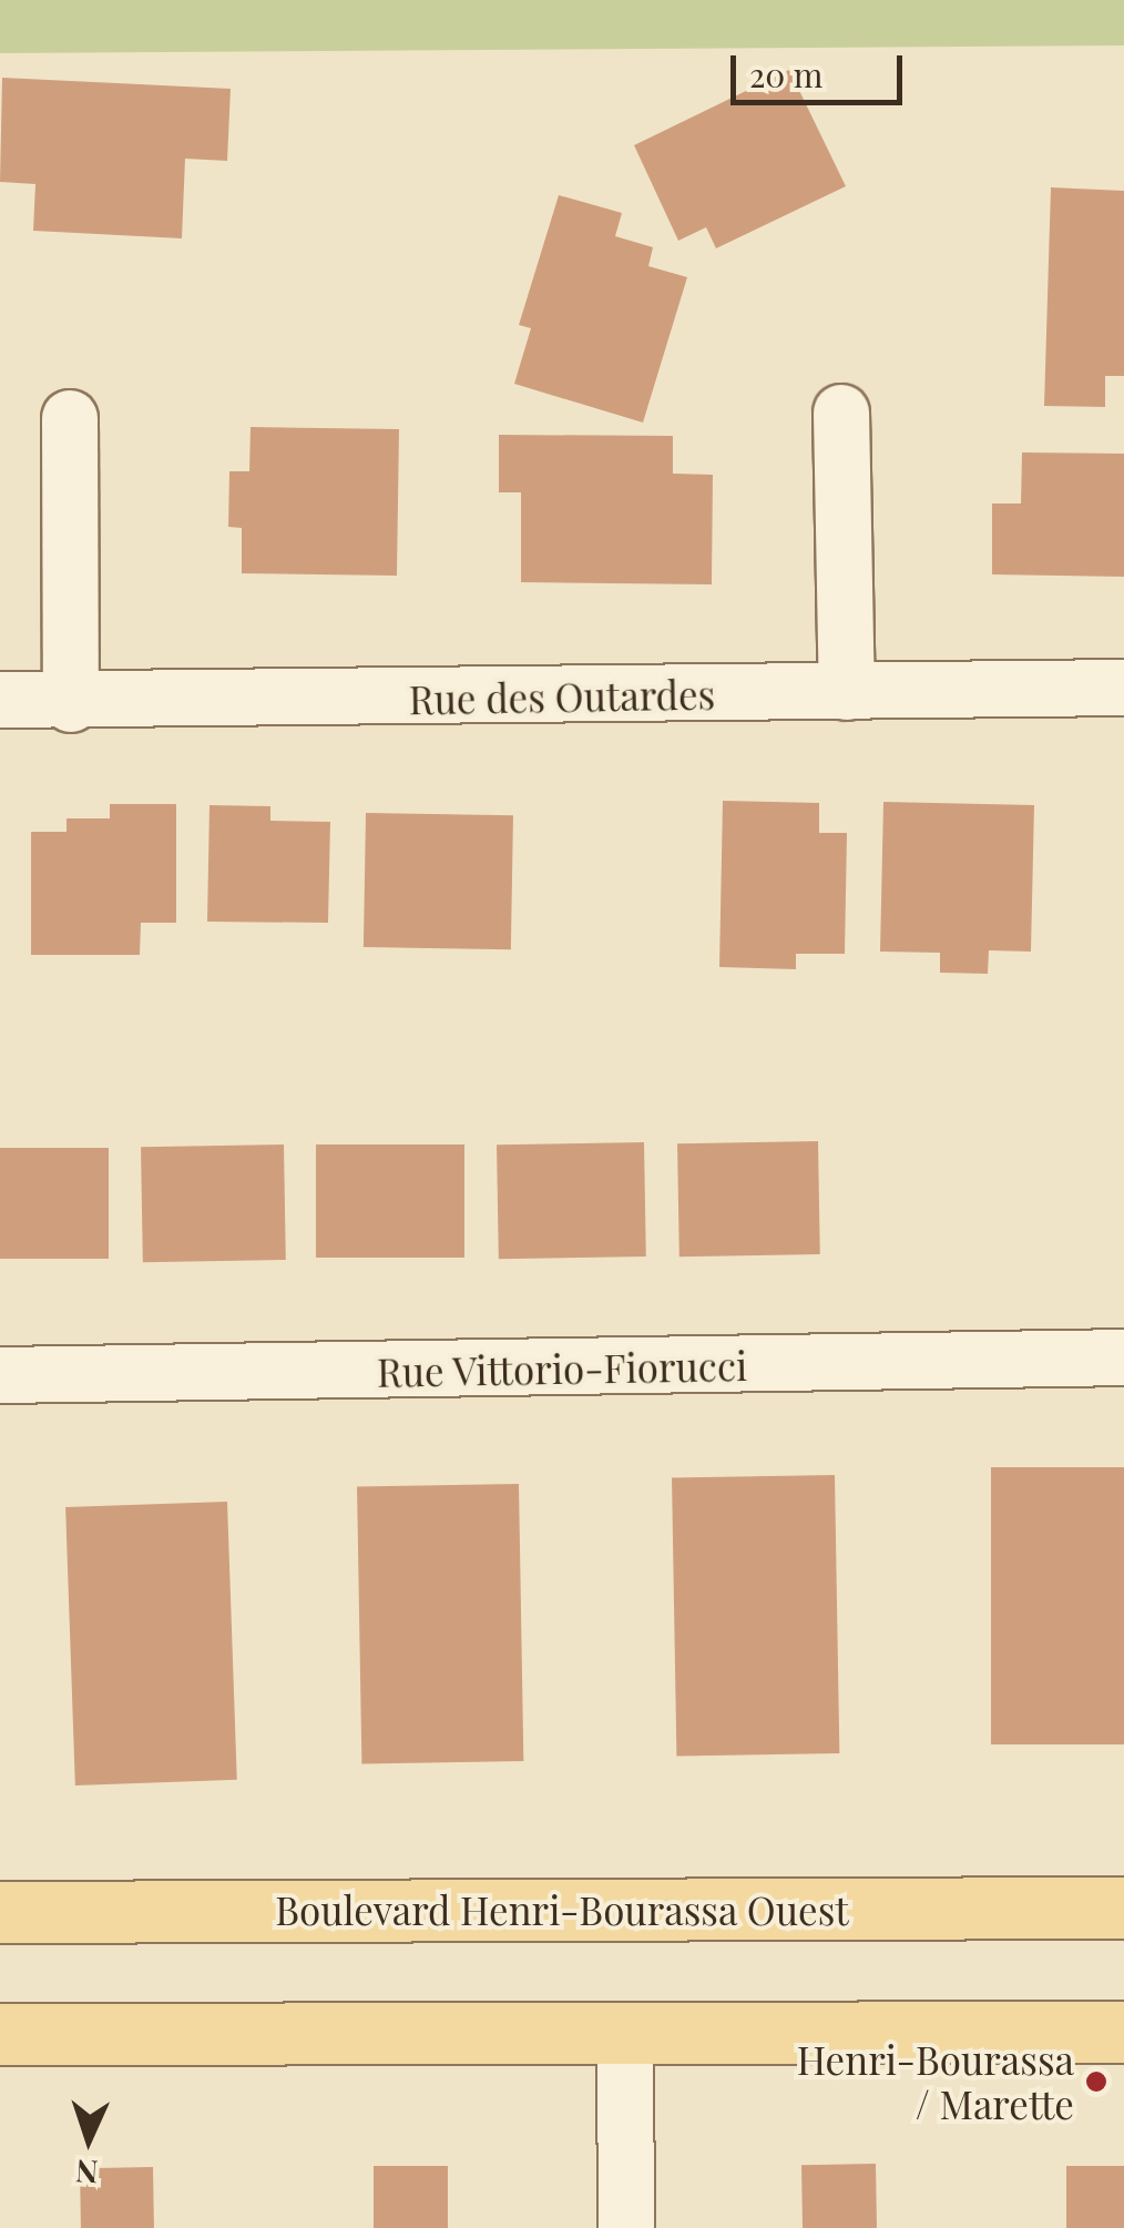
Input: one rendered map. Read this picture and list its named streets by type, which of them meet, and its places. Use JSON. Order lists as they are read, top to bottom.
{
  "streets": {
    "main road": ["Boulevard Henri-Bourassa Ouest"],
    "street": ["Rue des Outardes", "Rue Vittorio-Fiorucci"]
  },
  "places": ["Henri-Bourassa / Marette"],
  "scale_bar": "20 m",
  "north": "bottom"
}
